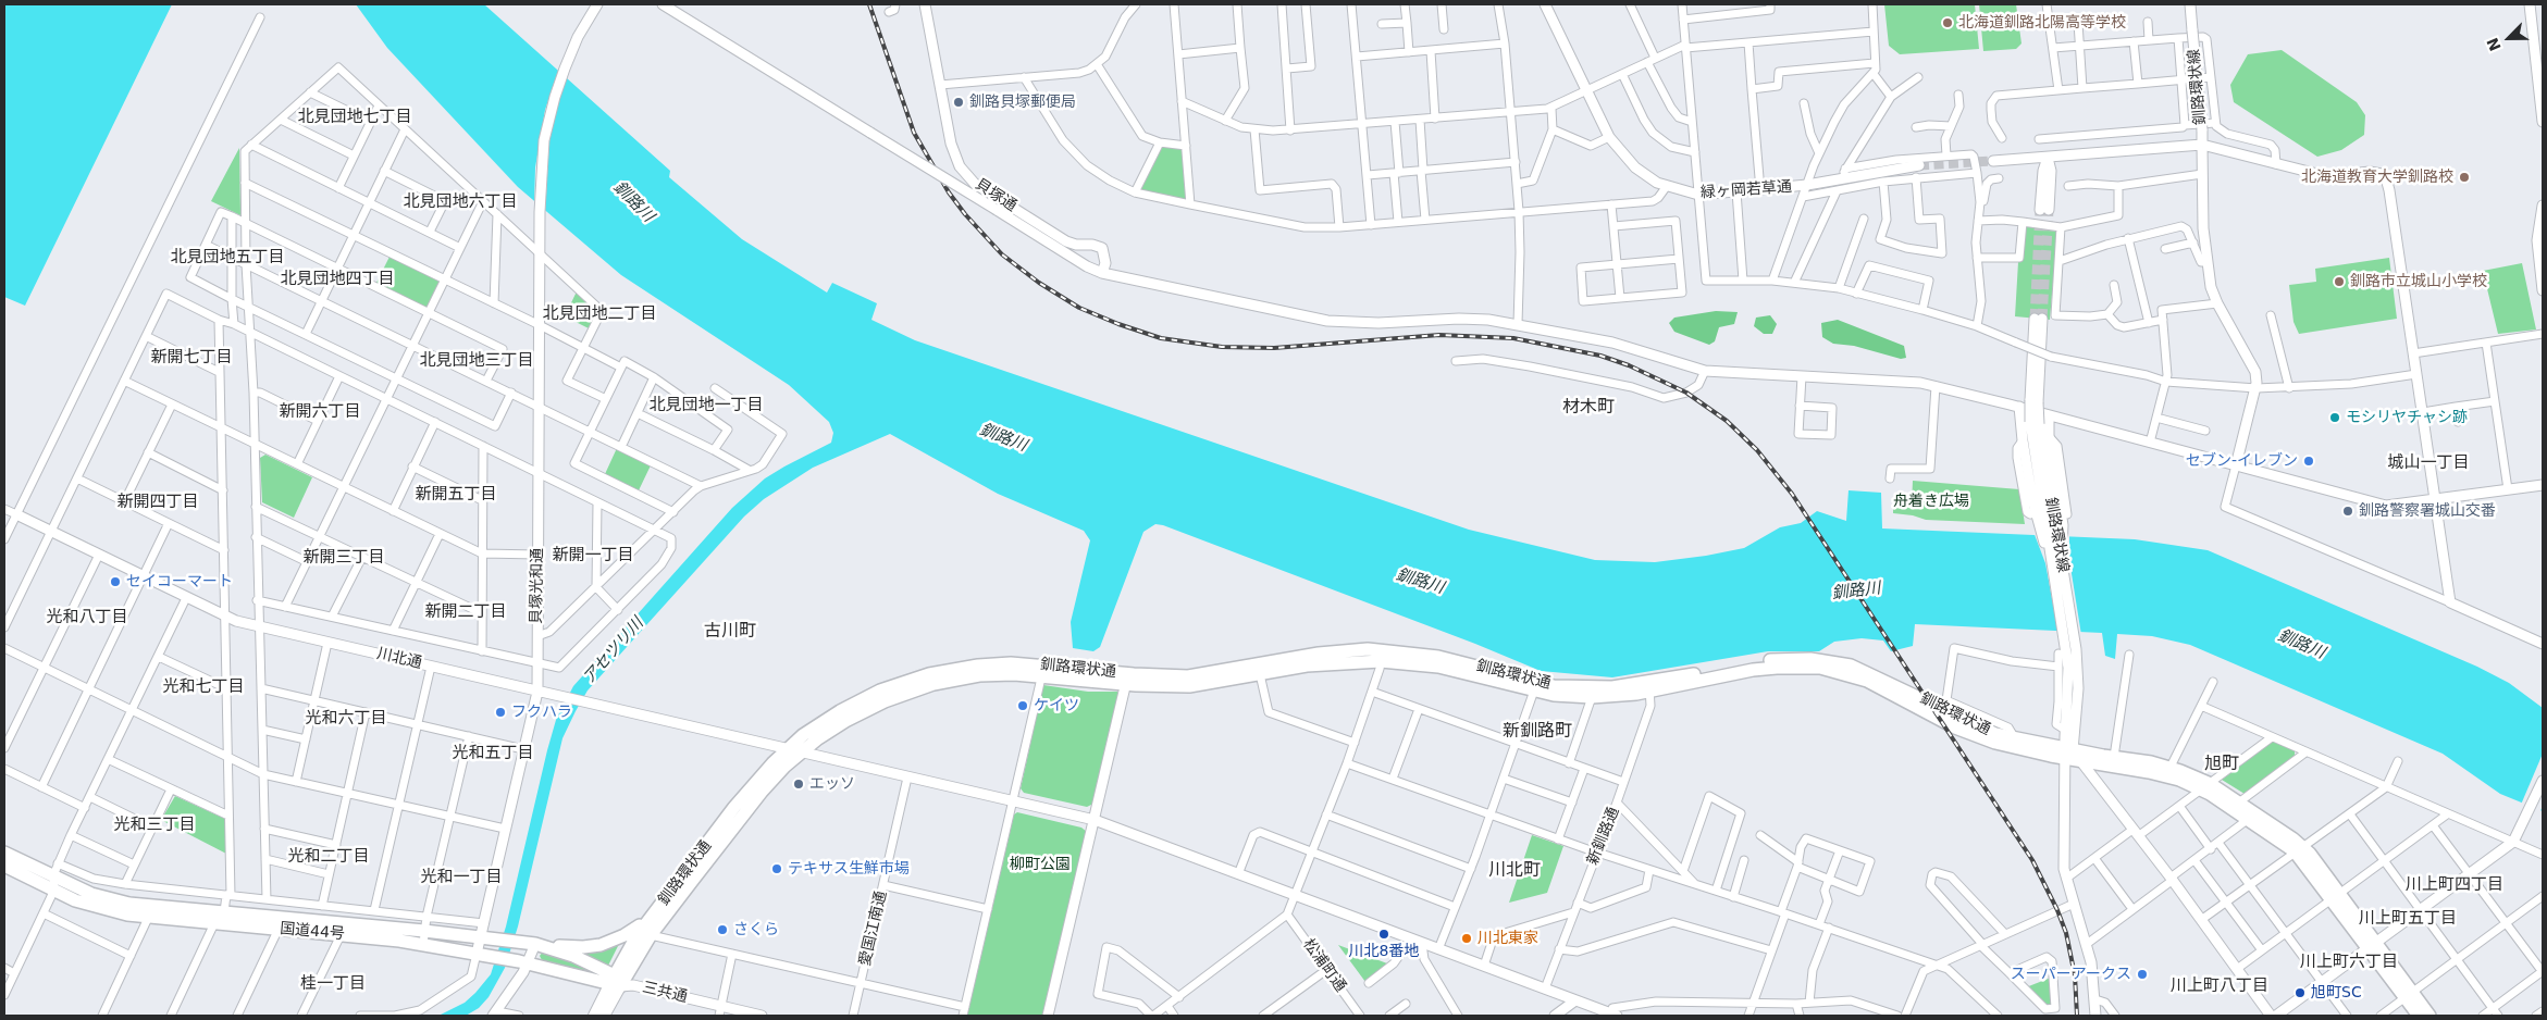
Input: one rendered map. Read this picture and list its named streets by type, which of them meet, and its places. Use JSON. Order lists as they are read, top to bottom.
{
  "streets": {
    "highway": ["釧路環状通", "国道44号"],
    "street": [
      "釧路環状線",
      "緑ヶ岡若草通",
      "貝塚通",
      "貝塚光和通",
      "川北通",
      "新釧路通",
      "愛国江南通",
      "松浦町通",
      "三共通"
    ]
  },
  "crossings": [
    ["釧路環状線", "釧路環状通"],
    ["貝塚光和通", "川北通"],
    ["貝塚光和通", "国道44号"],
    ["川北通", "釧路環状通"],
    ["川北通", "新釧路通"],
    ["川北通", "愛国江南通"],
    ["釧路環状通", "新釧路通"],
    ["釧路環状通", "国道44号"],
    ["釧路環状通", "三共通"],
    ["国道44号", "三共通"]
  ],
  "districts": [
    "北見団地七丁目",
    "北見団地六丁目",
    "北見団地五丁目",
    "北見団地四丁目",
    "北見団地二丁目",
    "新開七丁目",
    "北見団地三丁目",
    "北見団地一丁目",
    "材木町",
    "新開六丁目",
    "城山一丁目",
    "新開五丁目",
    "新開四丁目",
    "新開一丁目",
    "新開三丁目",
    "新開二丁目",
    "光和八丁目",
    "古川町",
    "光和七丁目",
    "光和六丁目",
    "新釧路町",
    "光和五丁目",
    "旭町",
    "光和三丁目",
    "光和二丁目",
    "川北町",
    "光和一丁目",
    "川上町四丁目",
    "川上町五丁目",
    "川上町六丁目",
    "桂一丁目",
    "川上町八丁目"
  ],
  "water": ["釧路川", "アセツリ川"],
  "parks": ["舟着き広場", "柳町公園"],
  "places": [
    "北海道釧路北陽高等学校",
    "釧路貝塚郵便局",
    "北海道教育大学釧路校",
    "釧路市立城山小学校",
    "モシリヤチャシ跡",
    "セブン-イレブン",
    "釧路警察署城山交番",
    "セイコーマート",
    "ケイツ",
    "フクハラ",
    "エッソ",
    "テキサス生鮮市場",
    "さくら",
    "川北8番地",
    "川北東家",
    "スーパーアークス",
    "旭町SC"
  ],
  "north": "bottom left"
}
